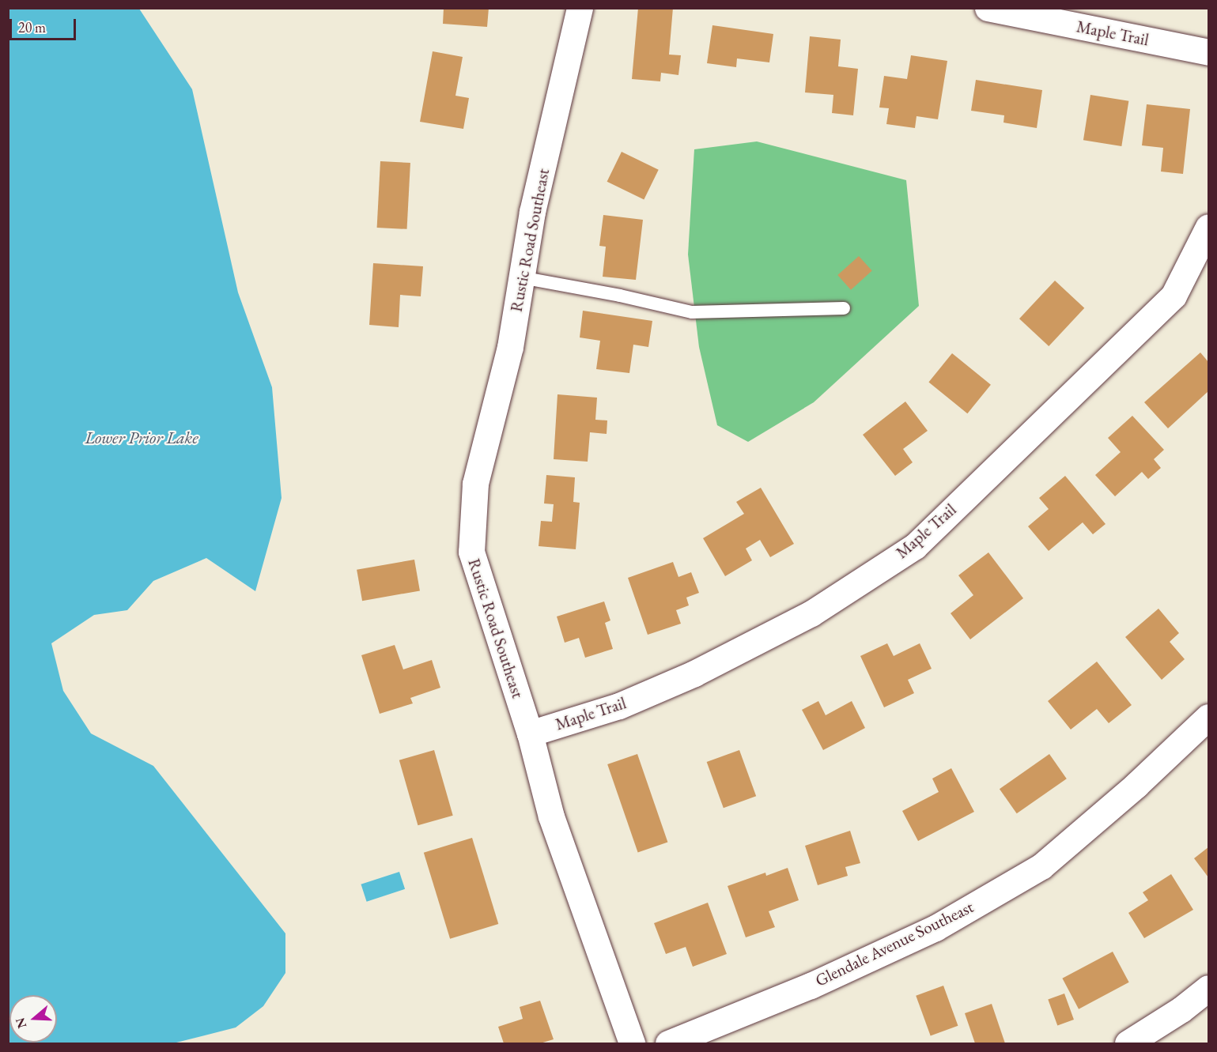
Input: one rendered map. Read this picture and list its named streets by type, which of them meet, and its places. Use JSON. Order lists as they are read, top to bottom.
{
  "streets": {
    "street": ["Maple Trail", "Rustic Road Southeast", "Glendale Avenue Southeast"]
  },
  "crossings": [
    ["Maple Trail", "Rustic Road Southeast"]
  ],
  "water": ["Lower Prior Lake"],
  "scale_bar": "20 m",
  "north": "left"
}
